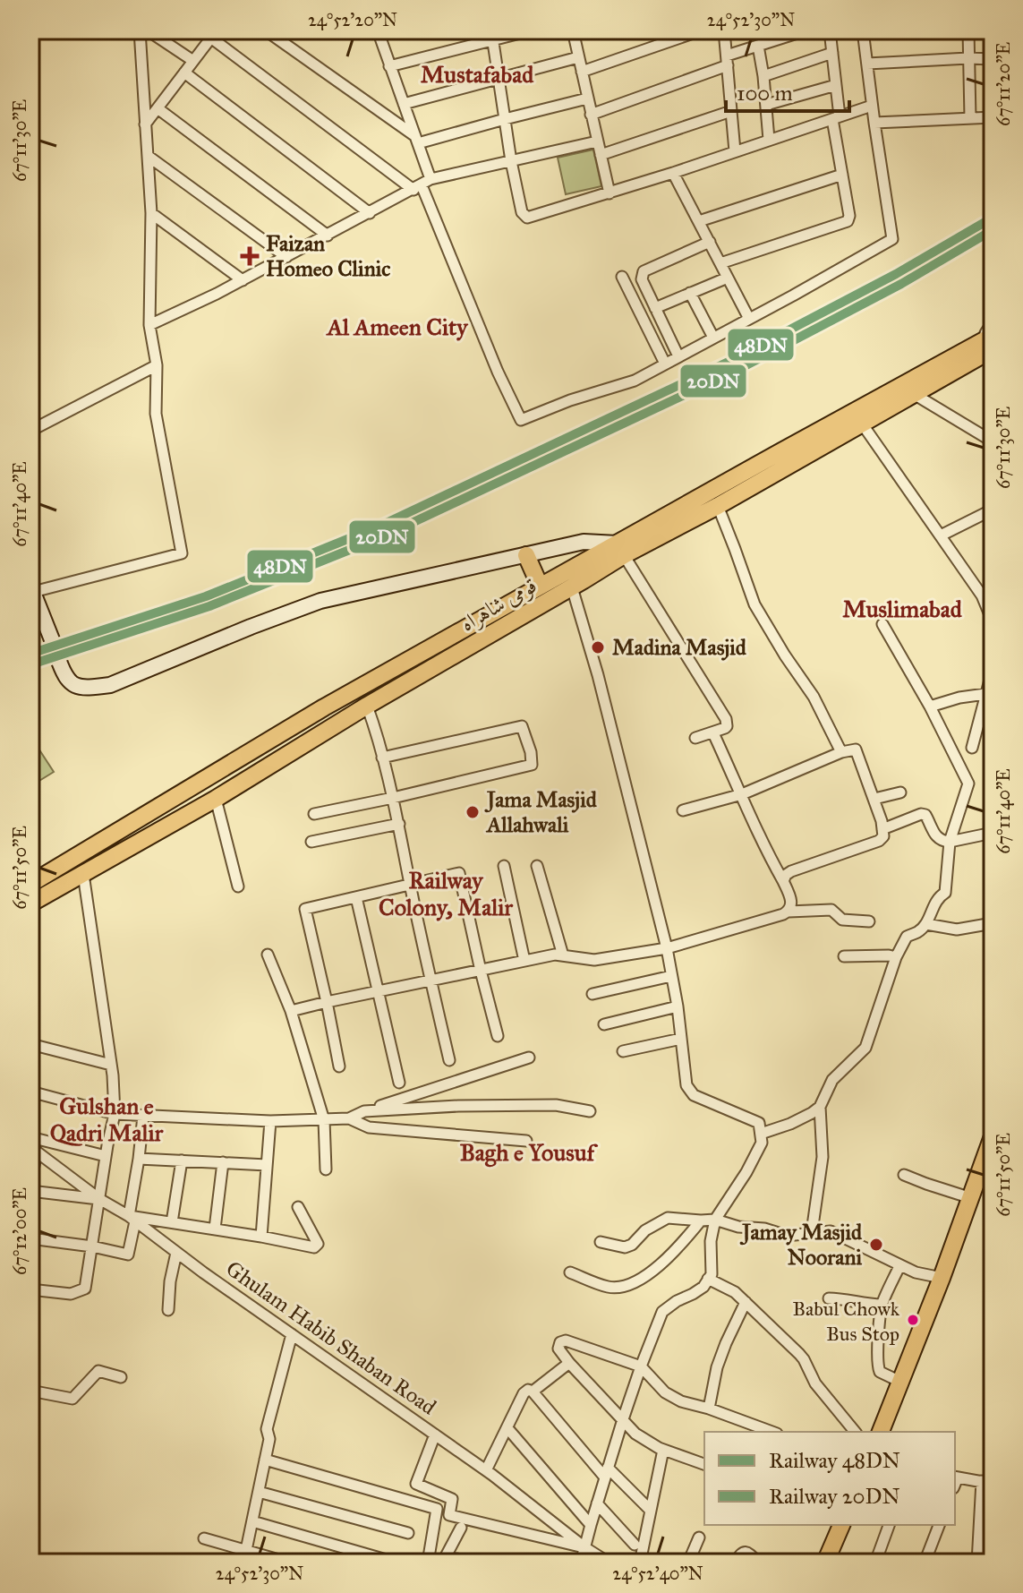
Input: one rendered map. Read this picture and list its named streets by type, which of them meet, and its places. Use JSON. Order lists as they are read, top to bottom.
{
  "streets": {
    "main road": ["قومی شاہراہ"],
    "street": ["Ghulam Habib Shaban Road"]
  },
  "districts": [
    "Mustafabad",
    "Al Ameen City",
    "Muslimabad",
    "Railway Colony, Malir",
    "Gulshan e Qadri Malir",
    "Bagh e Yousuf"
  ],
  "places": {
    "health": ["Faizan Homeo Clinic"],
    "other": [
      "Madina Masjid",
      "Jama Masjid Allahwali",
      "Jamay Masjid Noorani",
      "Babul Chowk Bus Stop"
    ]
  },
  "lines": ["rail line 48DN", "rail line 20DN"],
  "legend": ["Railway 48DN", "Railway 20DN"],
  "scale_bar": "100 m",
  "coordinates": [
    "24°52'20\"N",
    "24°52'30\"N",
    "67°11'20\"E",
    "67°11'30\"E",
    "67°11'40\"E",
    "67°11'50\"E",
    "67°12'00\"E",
    "24°52'40\"N"
  ]
}
